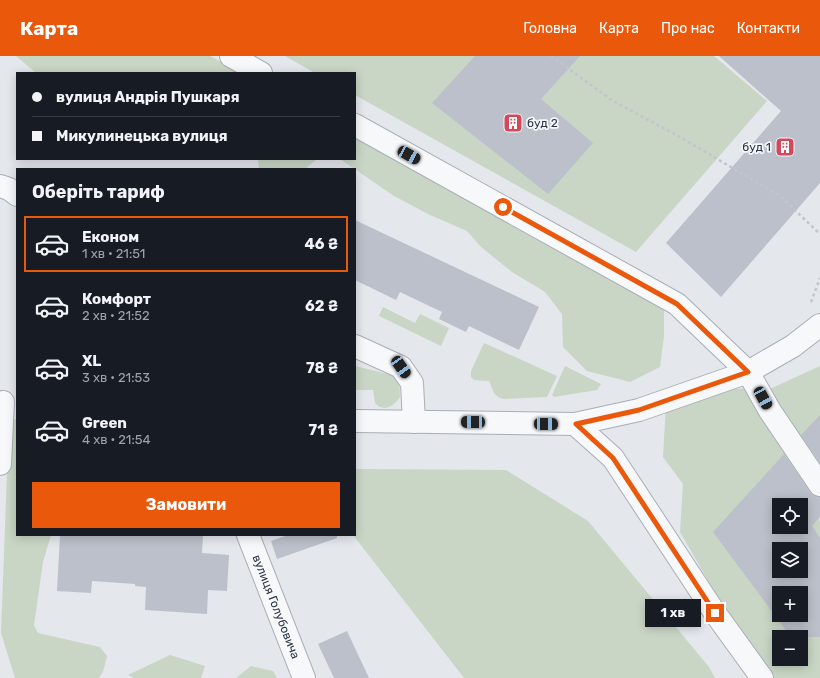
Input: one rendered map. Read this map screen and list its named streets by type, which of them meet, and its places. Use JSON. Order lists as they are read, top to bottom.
{
  "streets": {
    "street": ["вулиця Голубовича"]
  },
  "places": {
    "building": ["буд 2", "буд 1"]
  },
  "page": {
    "header": "Карта",
    "nav": [
      "Головна",
      "Карта",
      "Про нас",
      "Контакти"
    ],
    "banner": ["вулиця Андрія Пушкаря", "Микулинецька вулиця"],
    "heading": "Оберіть тариф",
    "list": [
      {
        "name": "Економ",
        "note": "1 хв · 21:51",
        "value": "46 ₴"
      },
      {
        "name": "Комфорт",
        "note": "2 хв · 21:52",
        "value": "62 ₴"
      },
      {
        "name": "XL",
        "note": "3 хв · 21:53",
        "value": "78 ₴"
      },
      {
        "name": "Green",
        "note": "4 хв · 21:54",
        "value": "71 ₴"
      }
    ],
    "buttons": "Замовити",
    "map_buttons": ["+", "−"],
    "bubble": "1 хв"
  }
}
